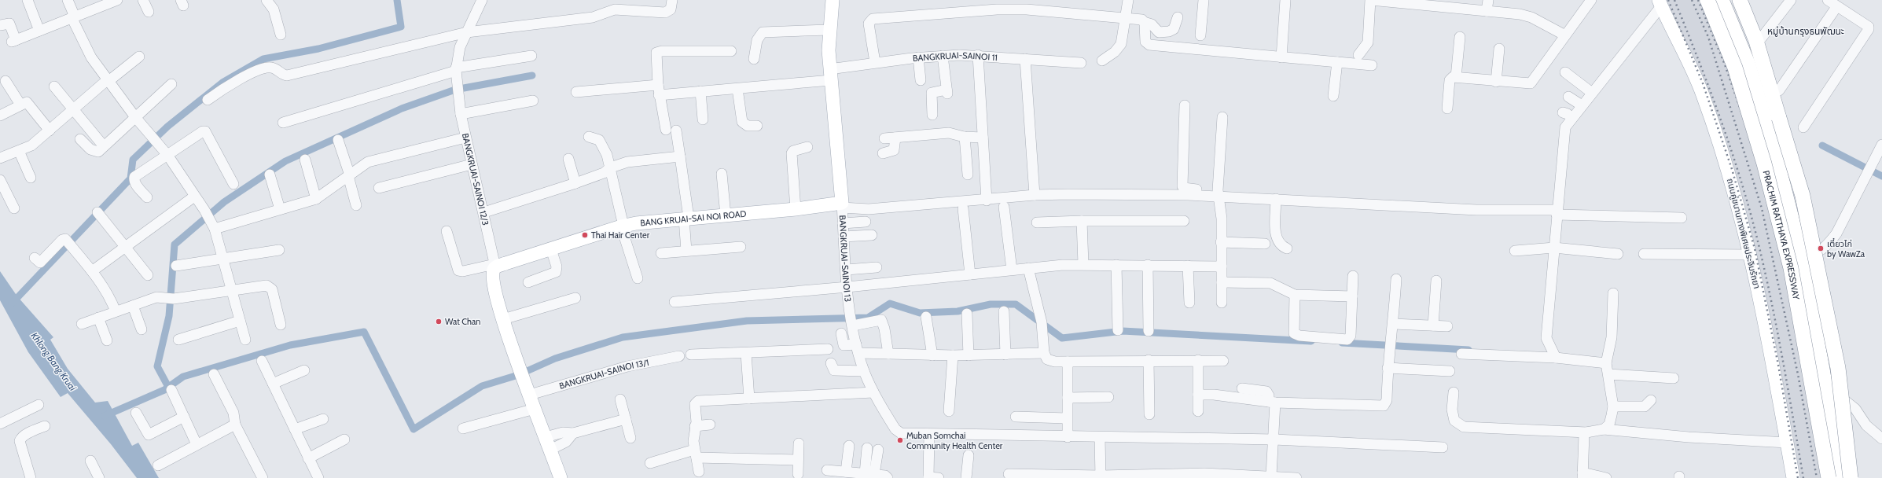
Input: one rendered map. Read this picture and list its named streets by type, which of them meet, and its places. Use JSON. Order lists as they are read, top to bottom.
{
  "streets": {
    "highway": ["PRACHIM RATTHAYA EXPRESSWAY"],
    "main road": ["BANG KRUAI-SAI NOI ROAD", "ถนนคู่ขนานทางพิเศษประจิมรัถยา"],
    "street": [
      "BANGKRUAI-SAINOI 11",
      "BANGKRUAI-SAINOI 12/3",
      "BANGKRUAI-SAINOI 13",
      "BANGKRUAI-SAINOI 13/1"
    ]
  },
  "crossings": [
    ["BANGKRUAI-SAINOI 12/3", "BANG KRUAI-SAI NOI ROAD"],
    ["BANG KRUAI-SAI NOI ROAD", "BANGKRUAI-SAINOI 13"]
  ],
  "districts": ["หมู่บ้านกรุงธนพัฒนะ"],
  "water": ["Khlong Bang Kruai"],
  "places": [
    "Thai Hair Center",
    "เตี๋ยวไก่ by WawZa",
    "Wat Chan",
    "Muban Somchai Community Health Center"
  ]
}
